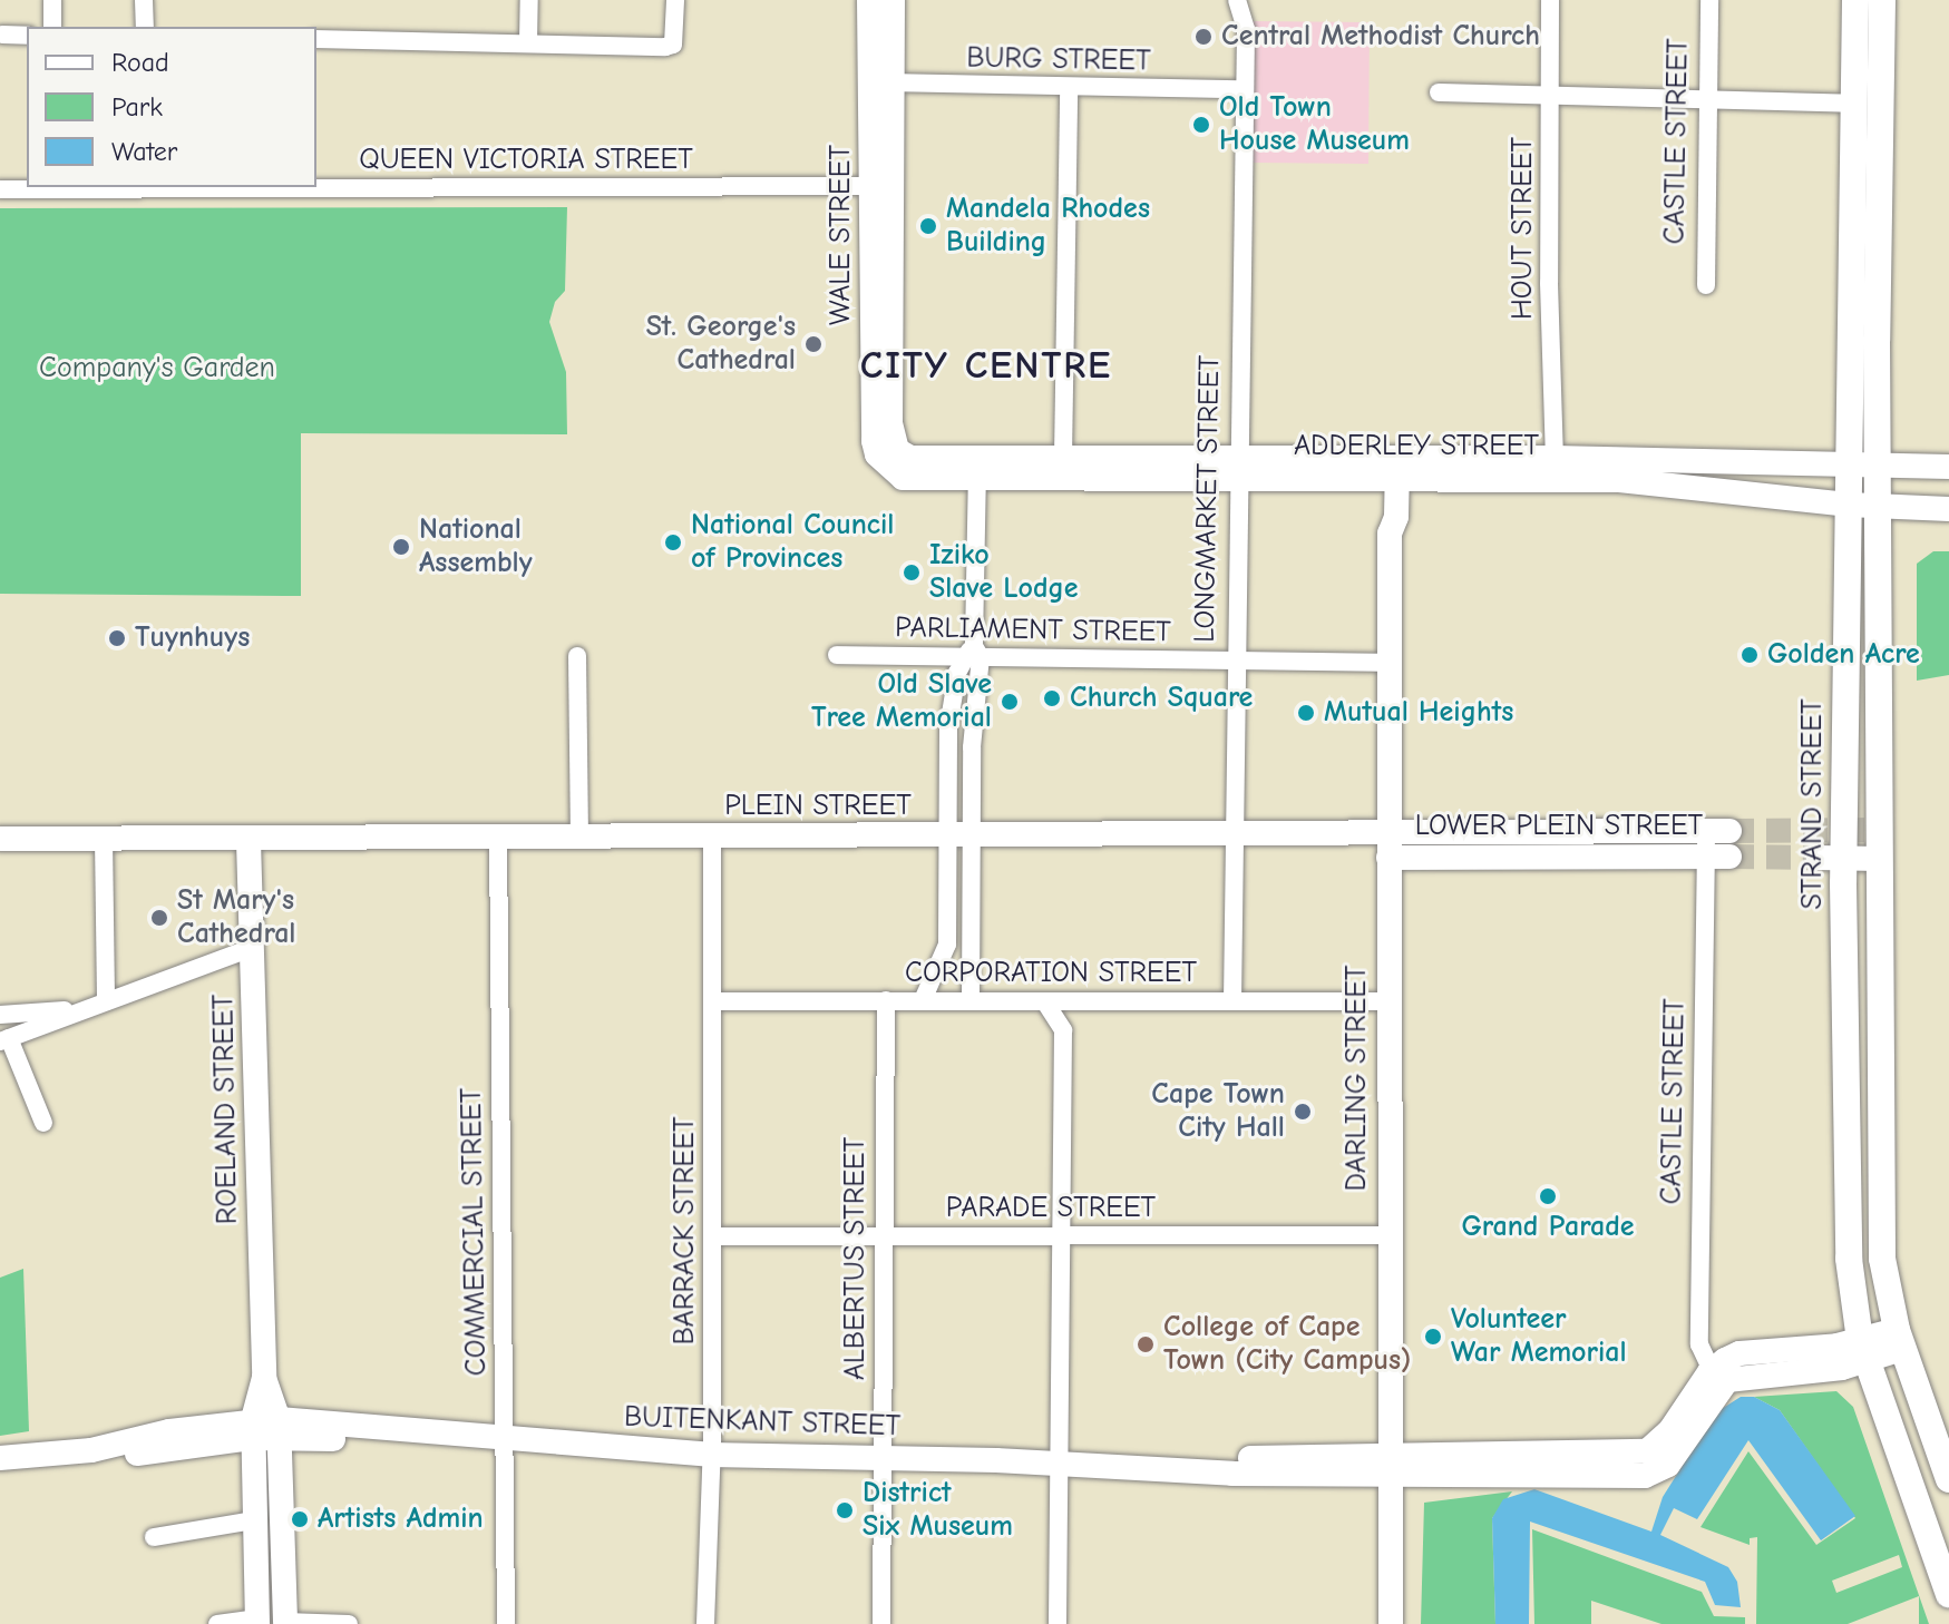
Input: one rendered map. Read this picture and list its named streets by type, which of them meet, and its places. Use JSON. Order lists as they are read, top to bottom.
{
  "streets": {
    "main road": [
      "WALE STREET",
      "ADDERLEY STREET",
      "STRAND STREET",
      "PLEIN STREET",
      "LOWER PLEIN STREET",
      "DARLING STREET",
      "ROELAND STREET",
      "BUITENKANT STREET"
    ],
    "street": [
      "BURG STREET",
      "CASTLE STREET",
      "QUEEN VICTORIA STREET",
      "HOUT STREET",
      "LONGMARKET STREET",
      "PARLIAMENT STREET",
      "CORPORATION STREET",
      "PARADE STREET",
      "BARRACK STREET",
      "COMMERCIAL STREET",
      "ALBERTUS STREET"
    ]
  },
  "crossings": [
    ["BURG STREET", "WALE STREET"],
    ["BURG STREET", "LONGMARKET STREET"],
    ["CASTLE STREET", "LOWER PLEIN STREET"],
    ["QUEEN VICTORIA STREET", "WALE STREET"],
    ["HOUT STREET", "ADDERLEY STREET"],
    ["WALE STREET", "ADDERLEY STREET"],
    ["ADDERLEY STREET", "LONGMARKET STREET"],
    ["ADDERLEY STREET", "STRAND STREET"],
    ["ADDERLEY STREET", "DARLING STREET"],
    ["LONGMARKET STREET", "PARLIAMENT STREET"],
    ["LONGMARKET STREET", "PLEIN STREET"],
    ["LONGMARKET STREET", "CORPORATION STREET"],
    ["PARLIAMENT STREET", "DARLING STREET"],
    ["PLEIN STREET", "LOWER PLEIN STREET"],
    ["PLEIN STREET", "DARLING STREET"],
    ["PLEIN STREET", "ROELAND STREET"],
    ["PLEIN STREET", "BARRACK STREET"],
    ["PLEIN STREET", "COMMERCIAL STREET"],
    ["LOWER PLEIN STREET", "DARLING STREET"],
    ["CORPORATION STREET", "DARLING STREET"],
    ["CORPORATION STREET", "BARRACK STREET"],
    ["CORPORATION STREET", "ALBERTUS STREET"],
    ["DARLING STREET", "PARADE STREET"],
    ["DARLING STREET", "BUITENKANT STREET"],
    ["ROELAND STREET", "BUITENKANT STREET"],
    ["PARADE STREET", "BARRACK STREET"],
    ["PARADE STREET", "ALBERTUS STREET"],
    ["BARRACK STREET", "BUITENKANT STREET"],
    ["COMMERCIAL STREET", "BUITENKANT STREET"],
    ["ALBERTUS STREET", "BUITENKANT STREET"]
  ],
  "districts": ["CITY CENTRE"],
  "parks": ["Company's Garden"],
  "places": [
    "Central Methodist Church",
    "Old Town House Museum",
    "Mandela Rhodes Building",
    "St. George's Cathedral",
    "National Council of Provinces",
    "National Assembly",
    "Iziko Slave Lodge",
    "Tuynhuys",
    "Golden Acre",
    "Church Square",
    "Old Slave Tree Memorial",
    "Mutual Heights",
    "St Mary's Cathedral",
    "Cape Town City Hall",
    "Grand Parade",
    "Volunteer War Memorial",
    "College of Cape Town (City Campus)",
    "District Six Museum",
    "Artists Admin"
  ],
  "legend": ["Road", "Park", "Water"]
}
